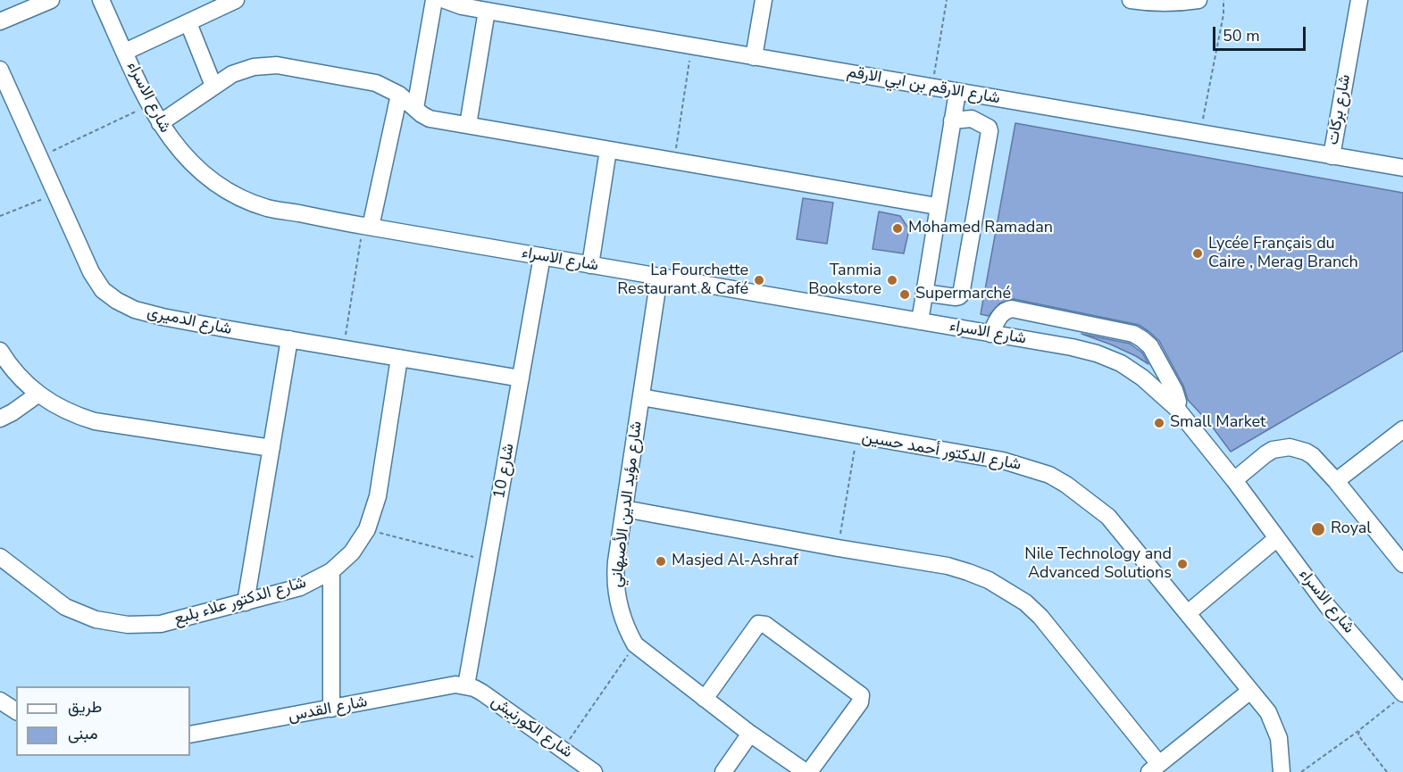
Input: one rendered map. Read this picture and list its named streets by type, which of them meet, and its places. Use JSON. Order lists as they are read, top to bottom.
{
  "streets": {
    "street": [
      "شارع الارقم بن ابي الارقم",
      "شارع الاسراء",
      "شارع بركات",
      "شارع الدميرى",
      "شارع الدكتور أحمد حسين",
      "شارع 10",
      "شارع مؤيد الدين الأصبهاني",
      "شارع الدكتور علاء بلبع",
      "شارع القدس",
      "شارع الكورنيش"
    ]
  },
  "crossings": [
    ["شارع الارقم بن ابي الارقم", "شارع بركات"],
    ["شارع الاسراء", "شارع 10"],
    ["شارع الاسراء", "شارع مؤيد الدين الأصبهاني"],
    ["شارع الدميرى", "شارع 10"],
    ["شارع الدميرى", "شارع الدكتور علاء بلبع"],
    ["شارع الدكتور أحمد حسين", "شارع مؤيد الدين الأصبهاني"],
    ["شارع 10", "شارع القدس"],
    ["شارع 10", "شارع الكورنيش"],
    ["شارع القدس", "شارع الكورنيش"]
  ],
  "places": [
    "Mohamed Ramadan",
    "Lycée Français du Caire , Merag Branch",
    "La Fourchette Restaurant & Café",
    "Tanmia Bookstore",
    "Supermarché",
    "Small Market",
    "Royal",
    "Masjed Al-Ashraf",
    "Nile Technology and Advanced Solutions"
  ],
  "legend": ["طريق", "مبنى"],
  "scale_bar": "50 m"
}
